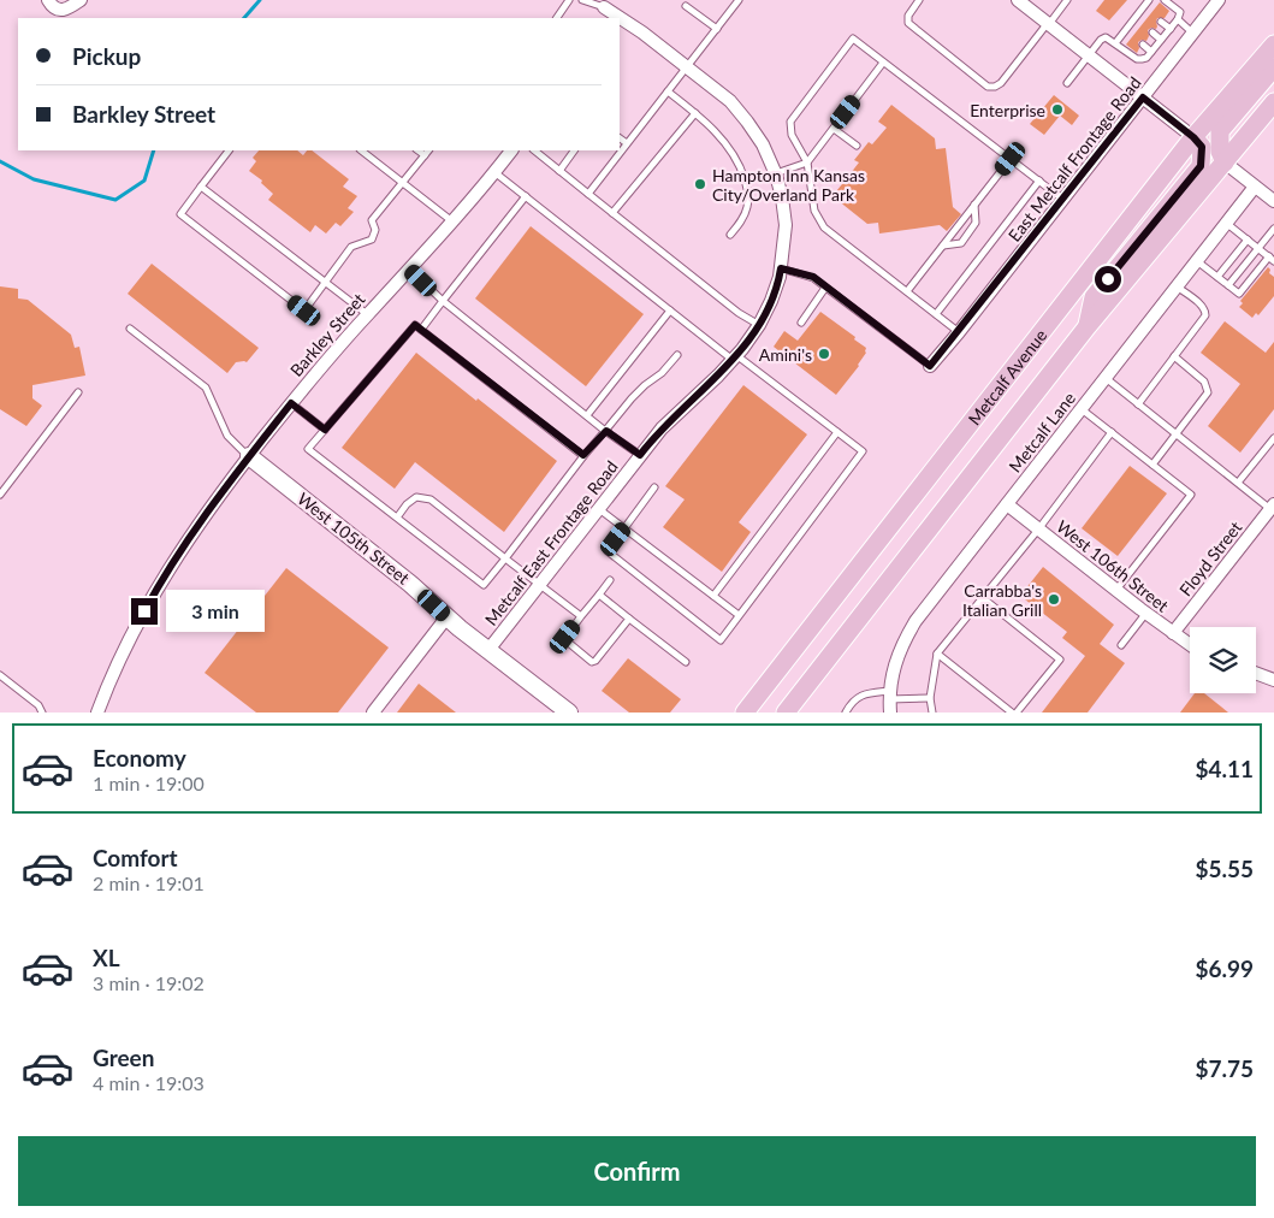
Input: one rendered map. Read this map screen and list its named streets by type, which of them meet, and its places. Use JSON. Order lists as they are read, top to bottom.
{
  "streets": {
    "main road": ["Metcalf Avenue"],
    "street": [
      "East Metcalf Frontage Road",
      "Barkley Street",
      "Metcalf Lane",
      "West 105th Street",
      "Metcalf East Frontage Road",
      "Floyd Street",
      "West 106th Street"
    ]
  },
  "crossings": [
    ["Barkley Street", "West 105th Street"],
    ["Metcalf Lane", "West 106th Street"],
    ["West 105th Street", "Metcalf East Frontage Road"],
    ["Floyd Street", "West 106th Street"]
  ],
  "places": [
    "Enterprise",
    "Hampton Inn Kansas City/Overland Park",
    "Amini's",
    "Carrabba's Italian Grill"
  ],
  "page": {
    "banner": ["Pickup", "Barkley Street"],
    "bubble": "3 min",
    "list": [
      {
        "name": "Economy",
        "note": "1 min · 19:00",
        "value": "$4.11"
      },
      {
        "name": "Comfort",
        "note": "2 min · 19:01",
        "value": "$5.55"
      },
      {
        "name": "XL",
        "note": "3 min · 19:02",
        "value": "$6.99"
      },
      {
        "name": "Green",
        "note": "4 min · 19:03",
        "value": "$7.75"
      }
    ],
    "buttons": "Confirm"
  }
}
